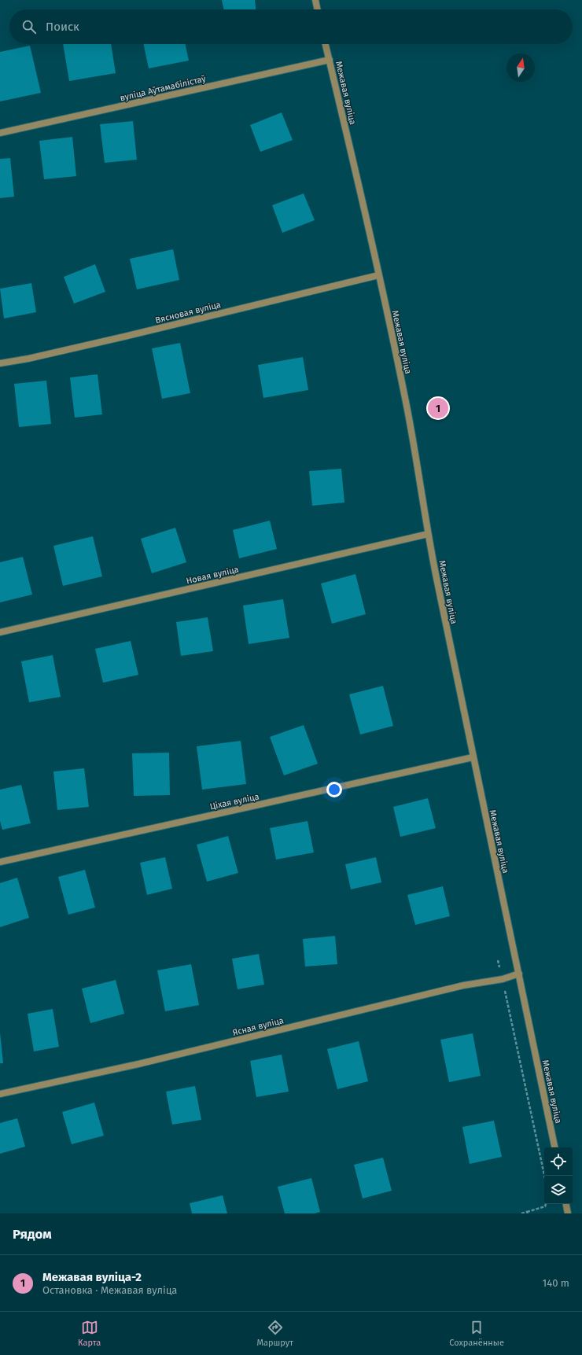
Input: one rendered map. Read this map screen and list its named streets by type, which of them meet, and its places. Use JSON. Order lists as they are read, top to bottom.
{
  "streets": {
    "street": [
      "вуліца Аўтамабілістаў",
      "Межавая вуліца",
      "Вясновая вуліца",
      "Новая вуліца",
      "Ціхая вуліца",
      "Ясная вуліца"
    ]
  },
  "crossings": [
    ["вуліца Аўтамабілістаў", "Межавая вуліца"],
    ["Межавая вуліца", "Вясновая вуліца"],
    ["Межавая вуліца", "Новая вуліца"],
    ["Межавая вуліца", "Ціхая вуліца"],
    ["Межавая вуліца", "Ясная вуліца"]
  ],
  "north": "top",
  "page": {
    "search": "Поиск",
    "pins": "1",
    "heading": "Рядом",
    "list": [
      {
        "mark": "1",
        "name": "Межавая вуліца-2",
        "note": "Остановка · Межавая вуліца",
        "value": "140 m"
      }
    ],
    "nav": ["Карта", "Маршрут", "Сохранённые"]
  }
}
